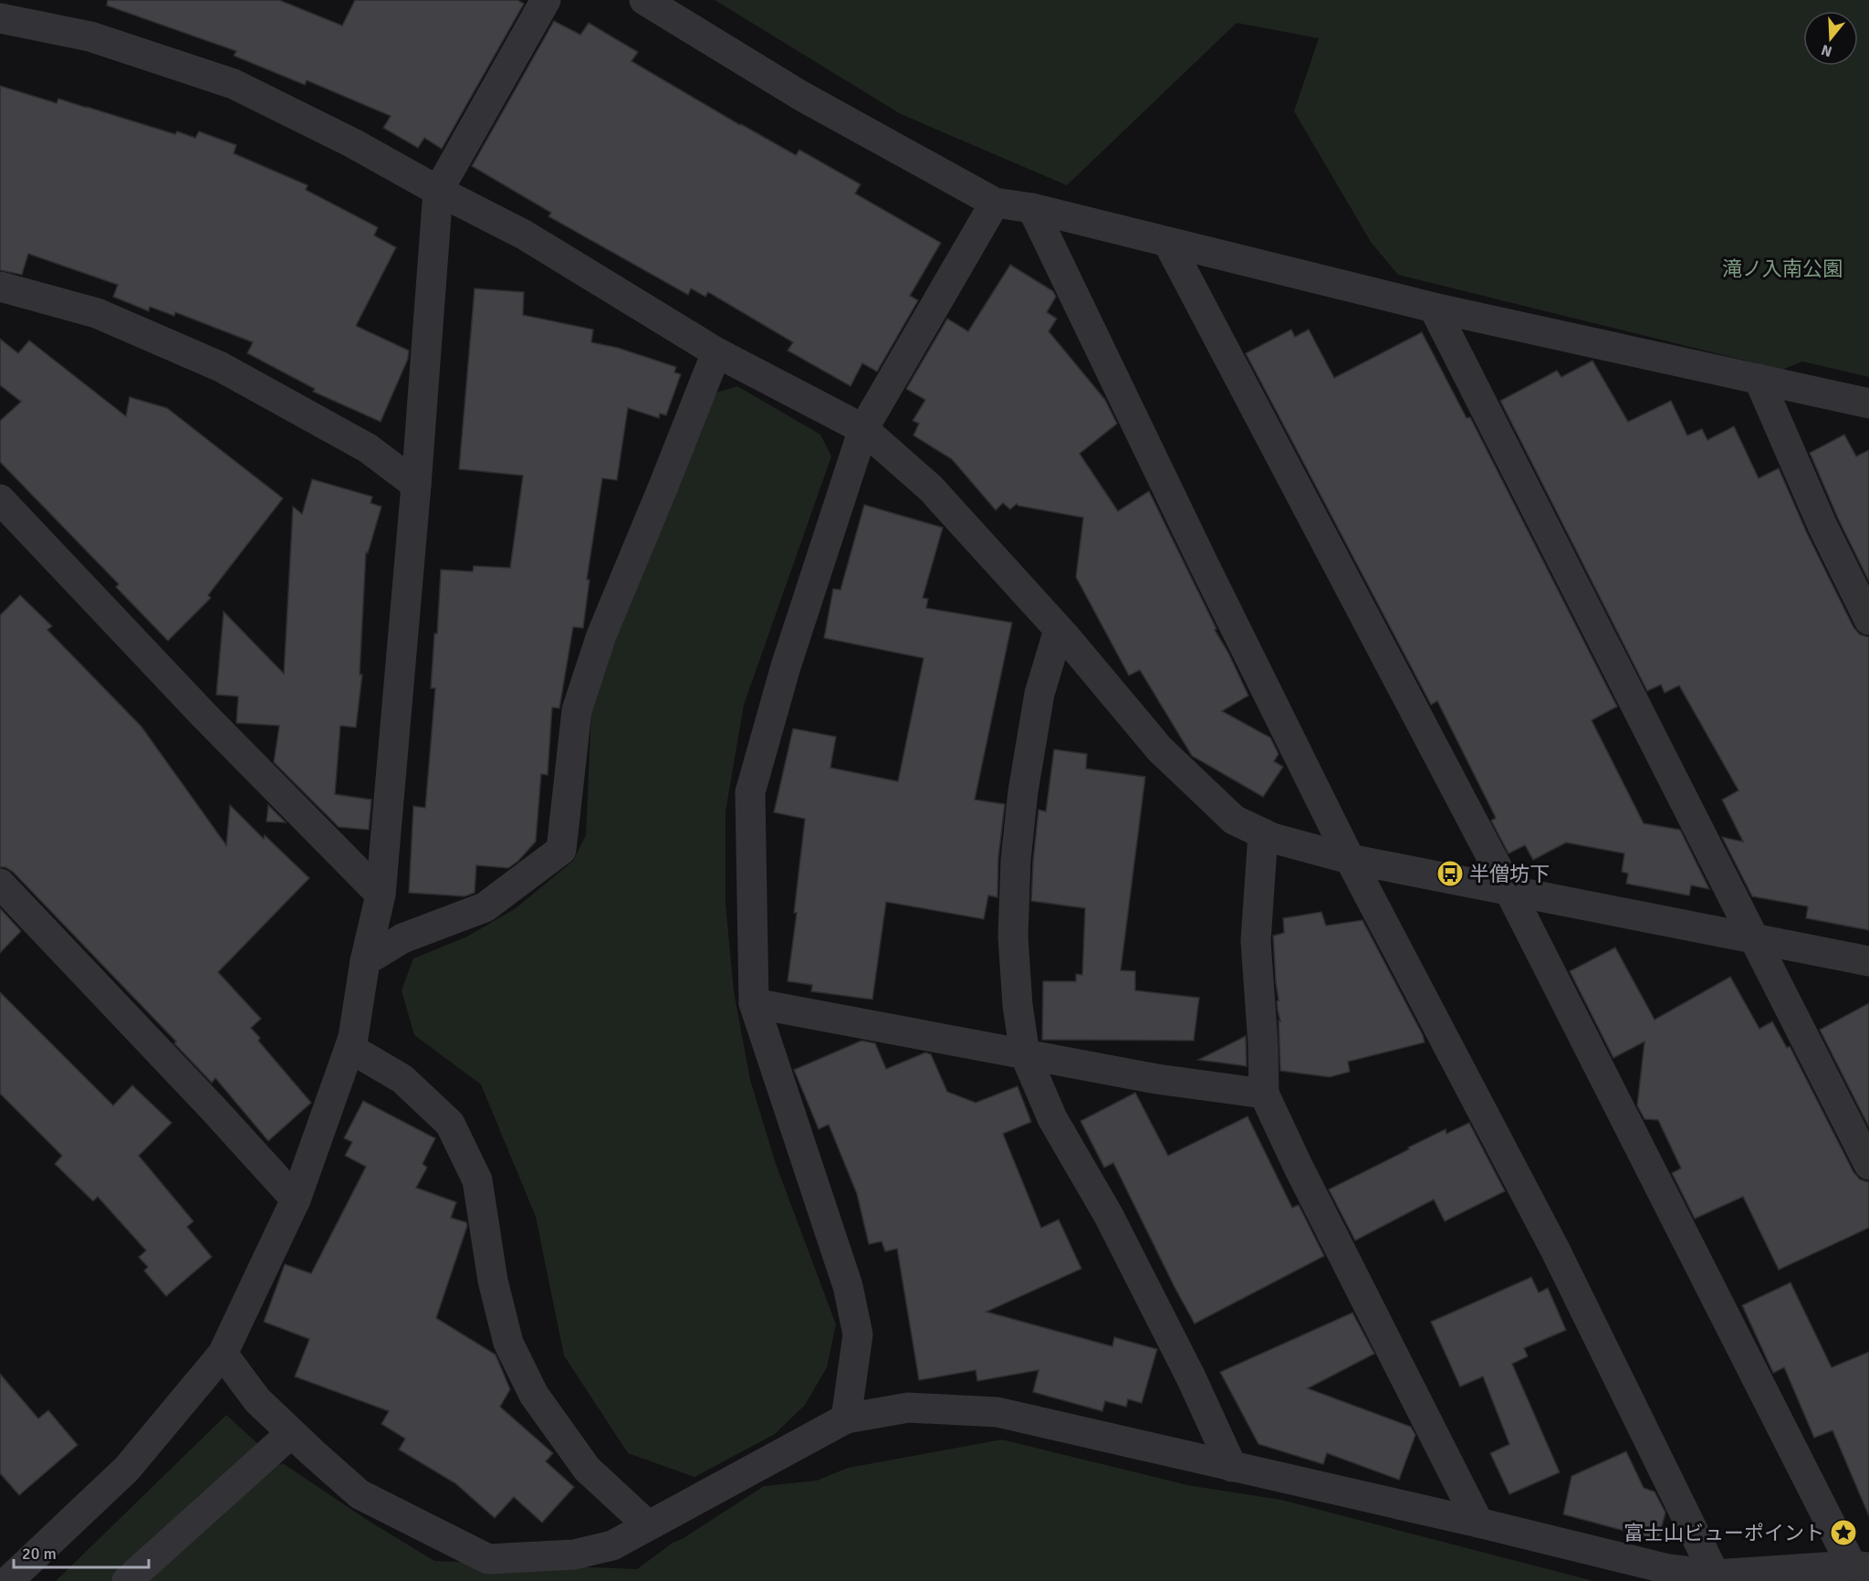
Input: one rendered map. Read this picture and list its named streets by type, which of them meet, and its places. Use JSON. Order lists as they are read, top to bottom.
{
  "parks": ["滝ノ入南公園"],
  "places": {
    "bus stop": ["半僧坊下"],
    "place": ["富士山ビューポイント"]
  },
  "scale_bar": "20 m",
  "north": "bottom"
}
